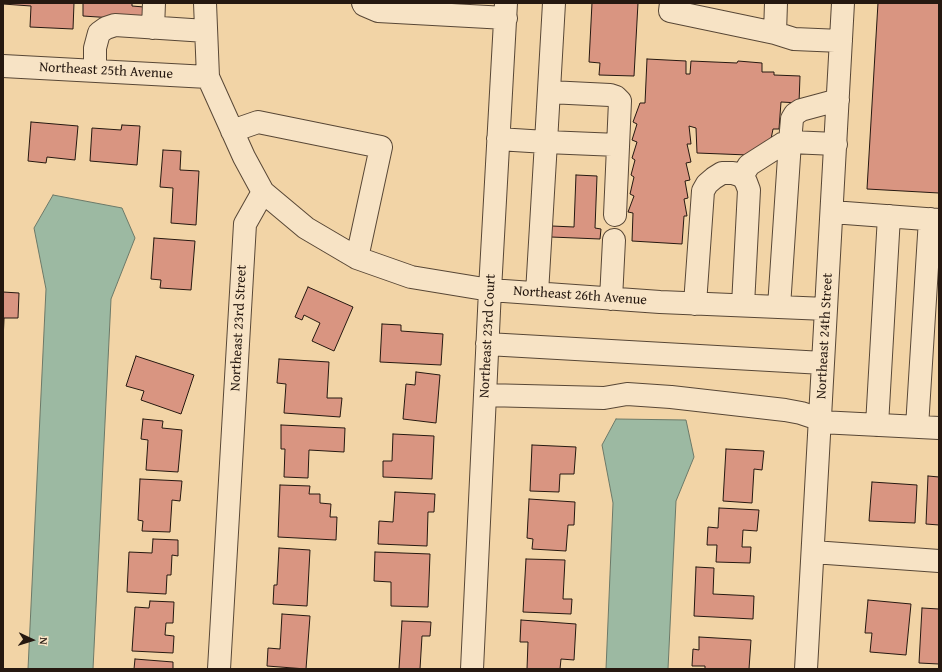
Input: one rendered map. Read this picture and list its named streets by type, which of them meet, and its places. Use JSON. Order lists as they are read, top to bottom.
{
  "streets": {
    "street": [
      "Northeast 25th Avenue",
      "Northeast 26th Avenue",
      "Northeast 23rd Street",
      "Northeast 23rd Court",
      "Northeast 24th Street"
    ]
  },
  "crossings": [
    ["Northeast 26th Avenue", "Northeast 23rd Street"],
    ["Northeast 26th Avenue", "Northeast 23rd Court"],
    ["Northeast 26th Avenue", "Northeast 24th Street"]
  ],
  "north": "right"
}
